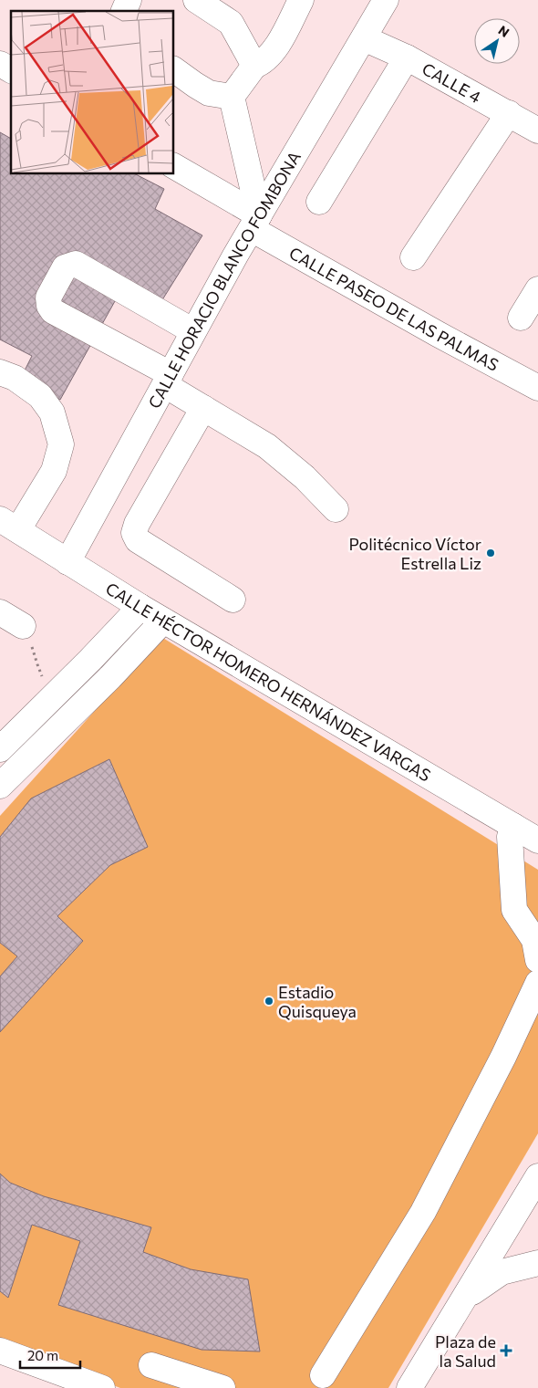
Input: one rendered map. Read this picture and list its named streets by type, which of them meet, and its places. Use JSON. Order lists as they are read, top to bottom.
{
  "streets": {
    "street": [
      "CALLE 4",
      "CALLE HORACIO BLANCO FOMBONA",
      "CALLE PASEO DE LAS PALMAS",
      "CALLE HÉCTOR HOMERO HERNÁNDEZ VARGAS"
    ]
  },
  "crossings": [
    ["CALLE 4", "CALLE HORACIO BLANCO FOMBONA"],
    ["CALLE HORACIO BLANCO FOMBONA", "CALLE PASEO DE LAS PALMAS"],
    ["CALLE HORACIO BLANCO FOMBONA", "CALLE HÉCTOR HOMERO HERNÁNDEZ VARGAS"]
  ],
  "places": {
    "other": ["Politécnico Víctor Estrella Liz", "Estadio Quisqueya"],
    "health": ["Plaza de la Salud"]
  },
  "scale_bar": "20 m",
  "north": "top right"
}
